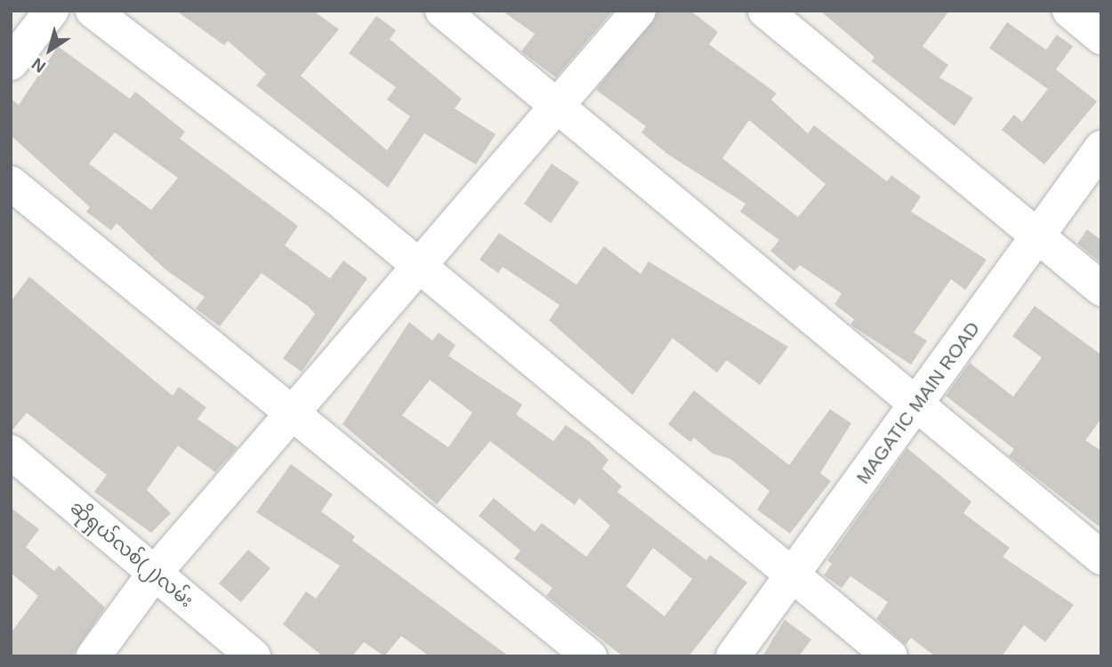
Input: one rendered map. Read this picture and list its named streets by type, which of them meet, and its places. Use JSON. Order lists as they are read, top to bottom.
{
  "streets": {
    "street": ["MAGATIC MAIN ROAD", "ဆိုရှယ်လစ်(၂)လမ်း"]
  },
  "north": "bottom left"
}
